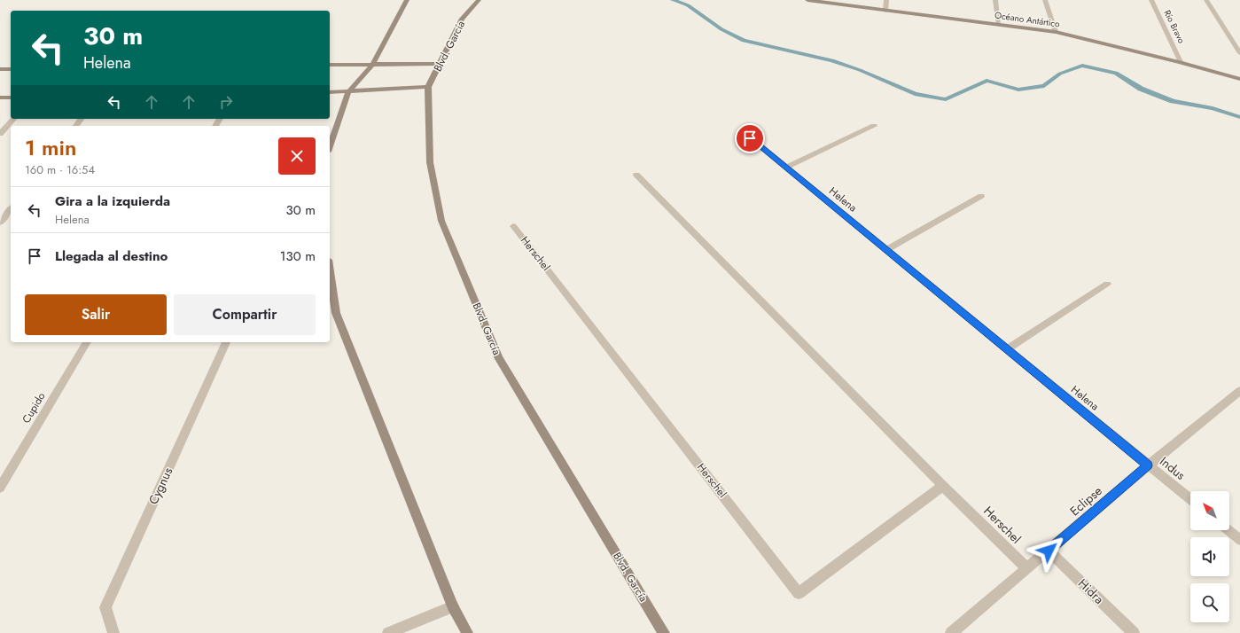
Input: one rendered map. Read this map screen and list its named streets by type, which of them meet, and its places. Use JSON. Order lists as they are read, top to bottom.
{
  "streets": {
    "main road": ["Océano Antártico", "Blvd. García"],
    "street": [
      "Río Bravo",
      "Helena",
      "Herschel",
      "Cupido",
      "Indus",
      "Cygnus",
      "Eclipse",
      "Hidra"
    ]
  },
  "crossings": [
    ["Océano Antártico", "Río Bravo"],
    ["Helena", "Indus"],
    ["Helena", "Eclipse"],
    ["Herschel", "Eclipse"],
    ["Indus", "Eclipse"],
    ["Eclipse", "Hidra"]
  ],
  "north": "top left",
  "page": {
    "turn": ["30 m", "Helena"],
    "heading": ["1 min", "160 m · 16:54"],
    "list": [
      {
        "name": "Gira a la izquierda",
        "note": "Helena",
        "value": "30 m"
      },
      {
        "name": "Llegada al destino",
        "value": "130 m"
      }
    ],
    "buttons": ["Salir", "Compartir"]
  }
}
